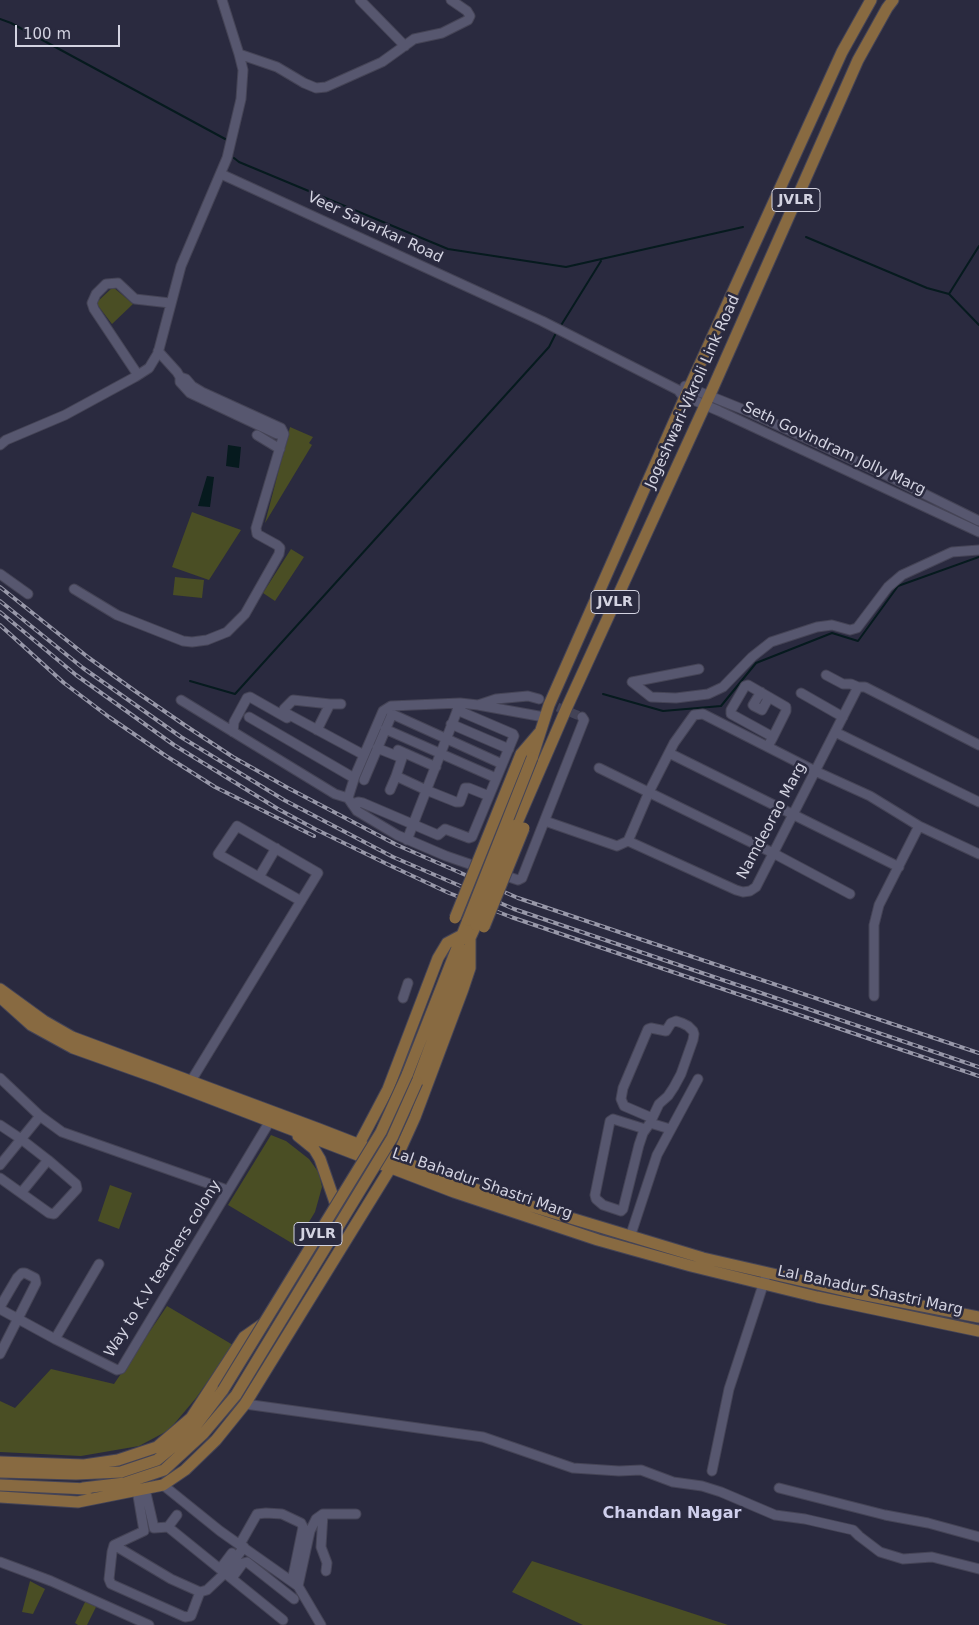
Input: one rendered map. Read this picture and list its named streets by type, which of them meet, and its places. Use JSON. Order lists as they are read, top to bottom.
{
  "streets": {
    "main road": ["JVLR", "Jogeshwari-Vikroli Link Road", "Lal Bahadur Shastri Marg"],
    "street": [
      "Veer Savarkar Road",
      "Seth Govindram Jolly Marg",
      "Namdeorao Marg",
      "Way to K.V teachers colony"
    ]
  },
  "crossings": [
    ["JVLR", "Jogeshwari-Vikroli Link Road"],
    ["Veer Savarkar Road", "Jogeshwari-Vikroli Link Road"],
    ["Veer Savarkar Road", "Seth Govindram Jolly Marg"],
    ["Jogeshwari-Vikroli Link Road", "Seth Govindram Jolly Marg"],
    ["Lal Bahadur Shastri Marg", "Way to K.V teachers colony"]
  ],
  "districts": ["Chandan Nagar"],
  "scale_bar": "100 m"
}
